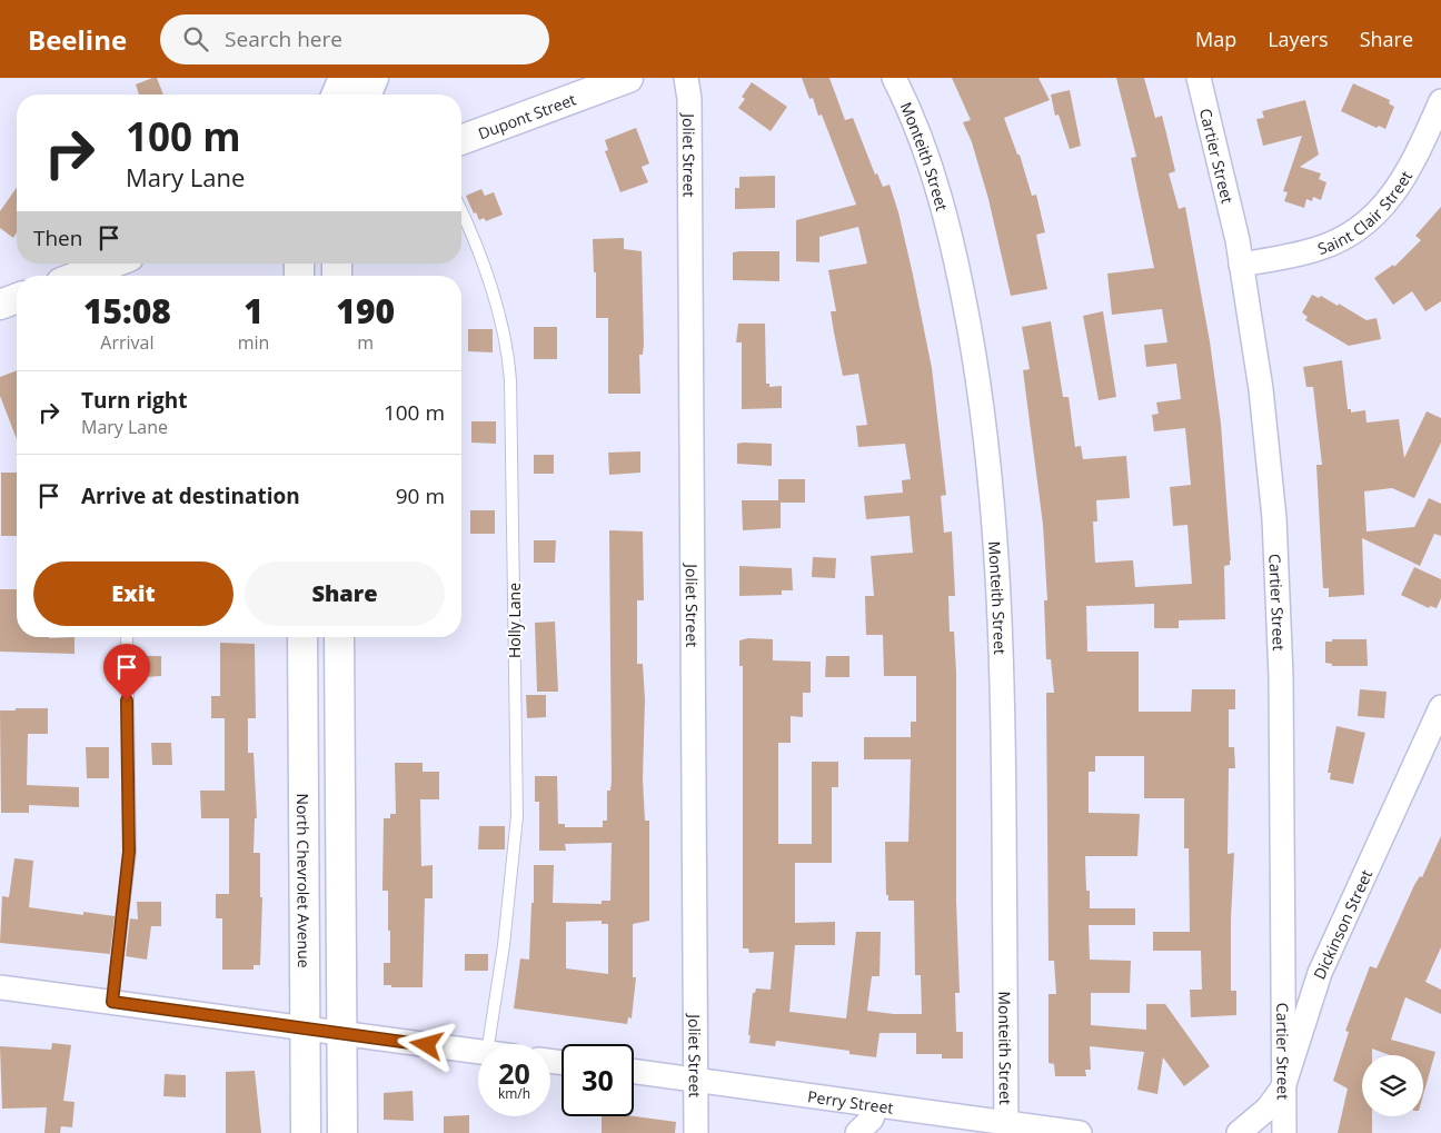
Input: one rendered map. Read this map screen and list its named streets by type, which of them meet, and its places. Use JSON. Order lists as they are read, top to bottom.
{
  "streets": {
    "street": [
      "Dupont Street",
      "Joliet Street",
      "Monteith Street",
      "Cartier Street",
      "Saint Clair Street",
      "North Chevrolet Avenue",
      "Dickinson Street",
      "Perry Street"
    ],
    "lane": ["Holly Lane"]
  },
  "crossings": [
    ["Joliet Street", "Perry Street"],
    ["Monteith Street", "Perry Street"],
    ["Cartier Street", "Saint Clair Street"],
    ["Cartier Street", "Dickinson Street"]
  ],
  "page": {
    "header": "Beeline",
    "search": "Search here",
    "nav": ["Map", "Layers", "Share"],
    "turn": ["100 m", "Mary Lane"],
    "then": "Then",
    "eta": [
      "15:08",
      "Arrival",
      "1",
      "min",
      "190",
      "m"
    ],
    "list": [
      {
        "name": "Turn right",
        "note": "Mary Lane",
        "value": "100 m"
      },
      {
        "name": "Arrive at destination",
        "value": "90 m"
      }
    ],
    "buttons": ["Exit", "Share"],
    "speed": "20 km/h",
    "limit": "30"
  }
}
